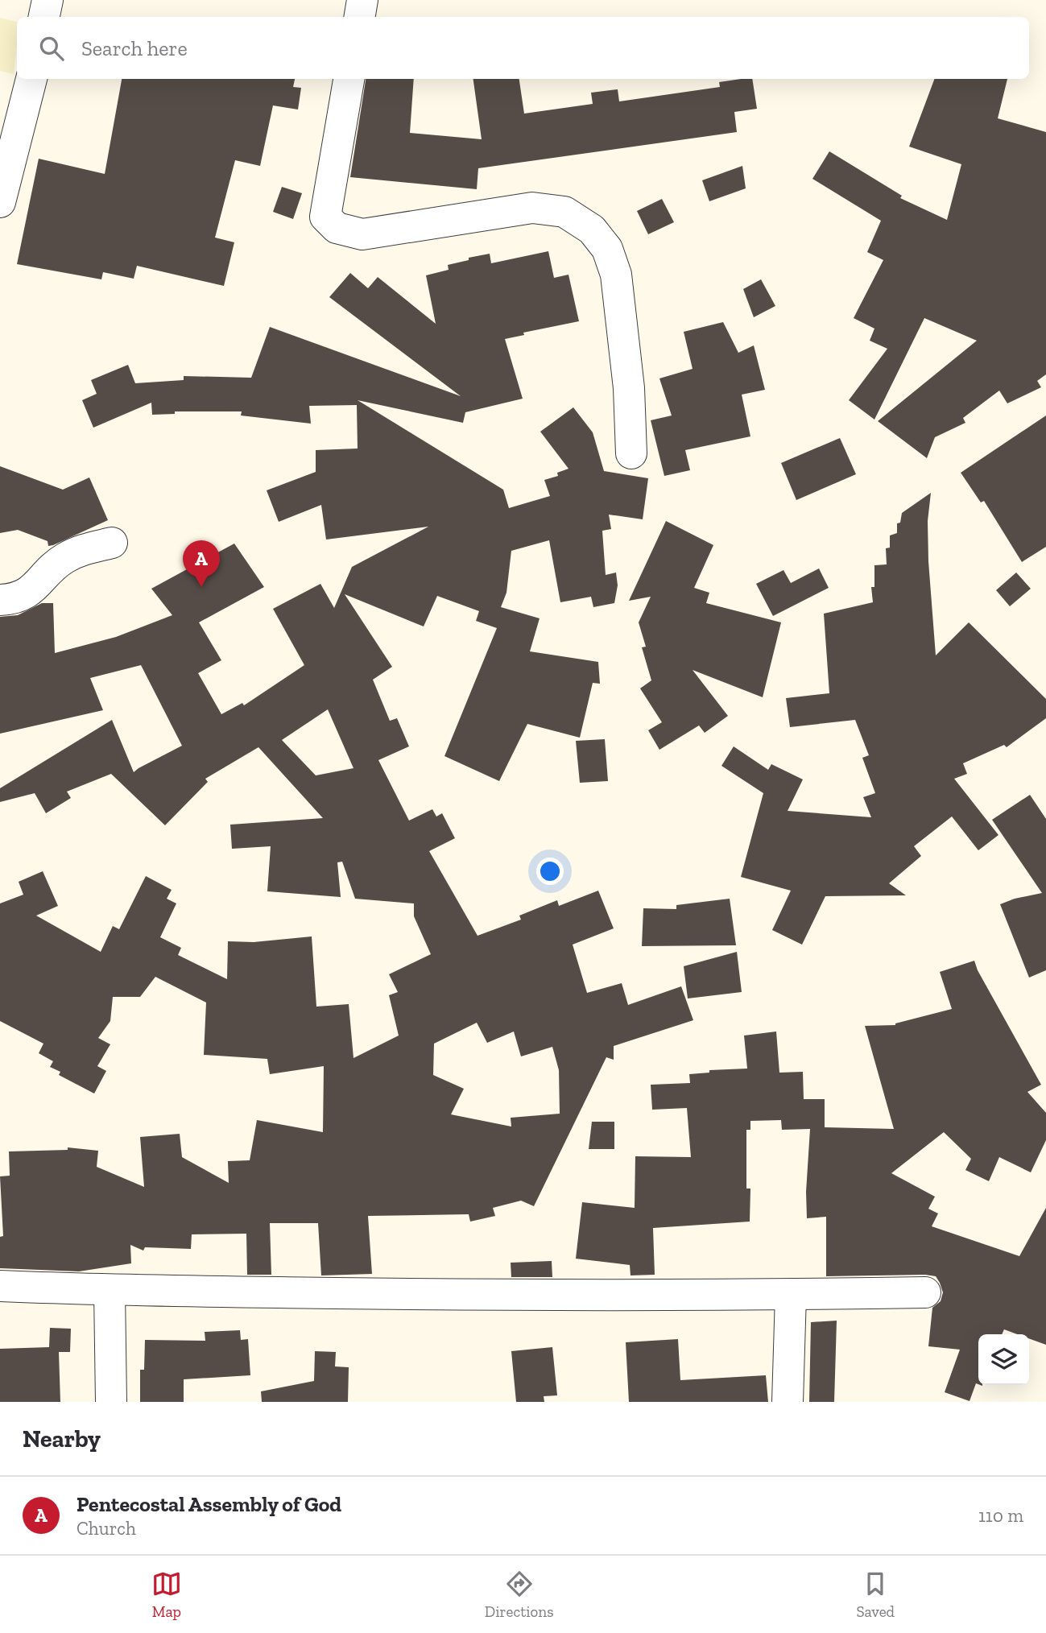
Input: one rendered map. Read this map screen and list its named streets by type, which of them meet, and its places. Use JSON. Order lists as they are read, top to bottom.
{
  "page": {
    "search": "Search here",
    "pins": "A",
    "heading": "Nearby",
    "list": [
      {
        "mark": "A",
        "name": "Pentecostal Assembly of God",
        "note": "Church",
        "value": "110 m"
      }
    ],
    "nav": ["Map", "Directions", "Saved"]
  }
}
